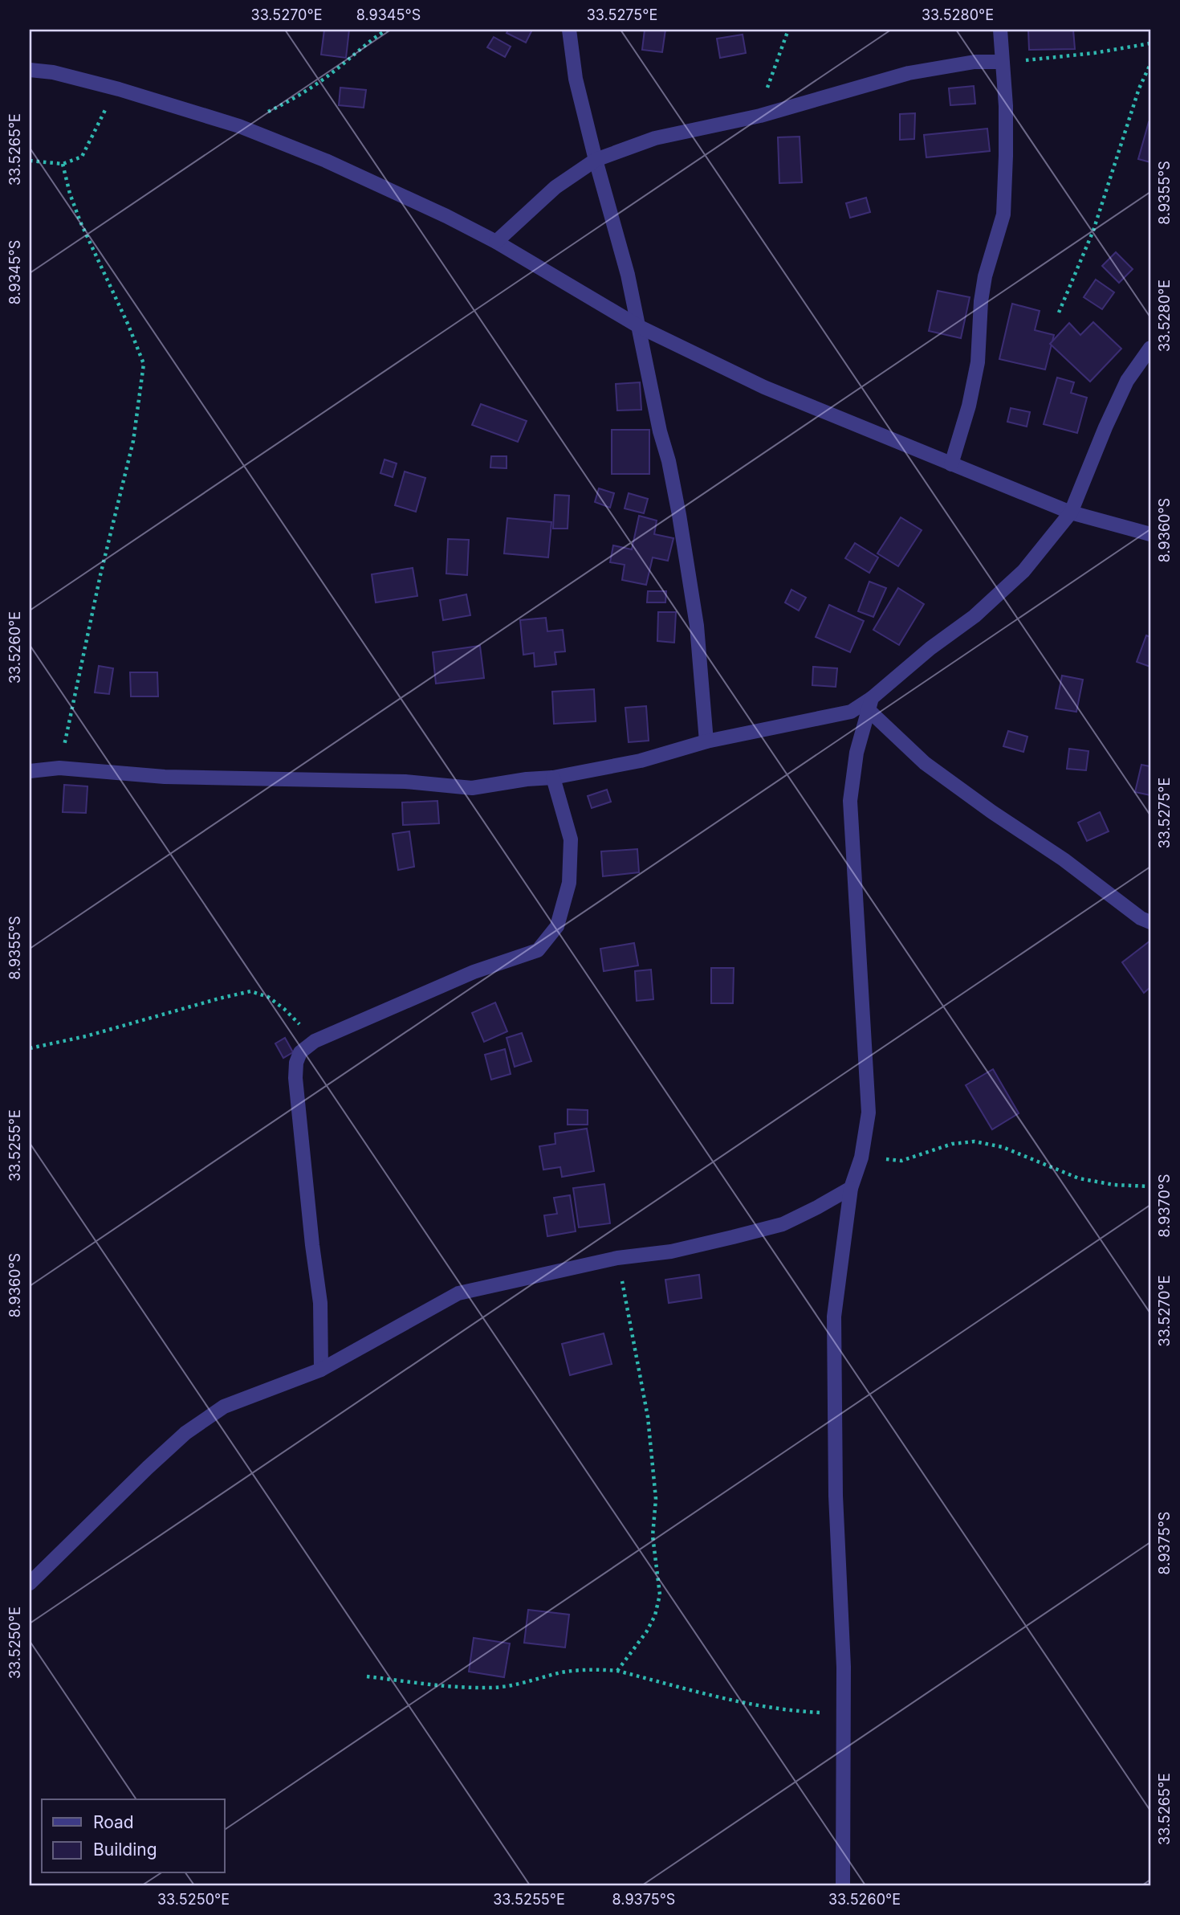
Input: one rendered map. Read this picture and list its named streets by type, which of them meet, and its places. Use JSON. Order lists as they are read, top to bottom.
{
  "legend": ["Road", "Building"],
  "coordinates": [
    "33.5270°E",
    "8.9345°S",
    "33.5275°E",
    "33.5280°E",
    "33.5265°E",
    "8.9355°S",
    "8.9360°S",
    "33.5260°E",
    "33.5255°E",
    "8.9370°S",
    "8.9375°S",
    "33.5250°E"
  ]
}
